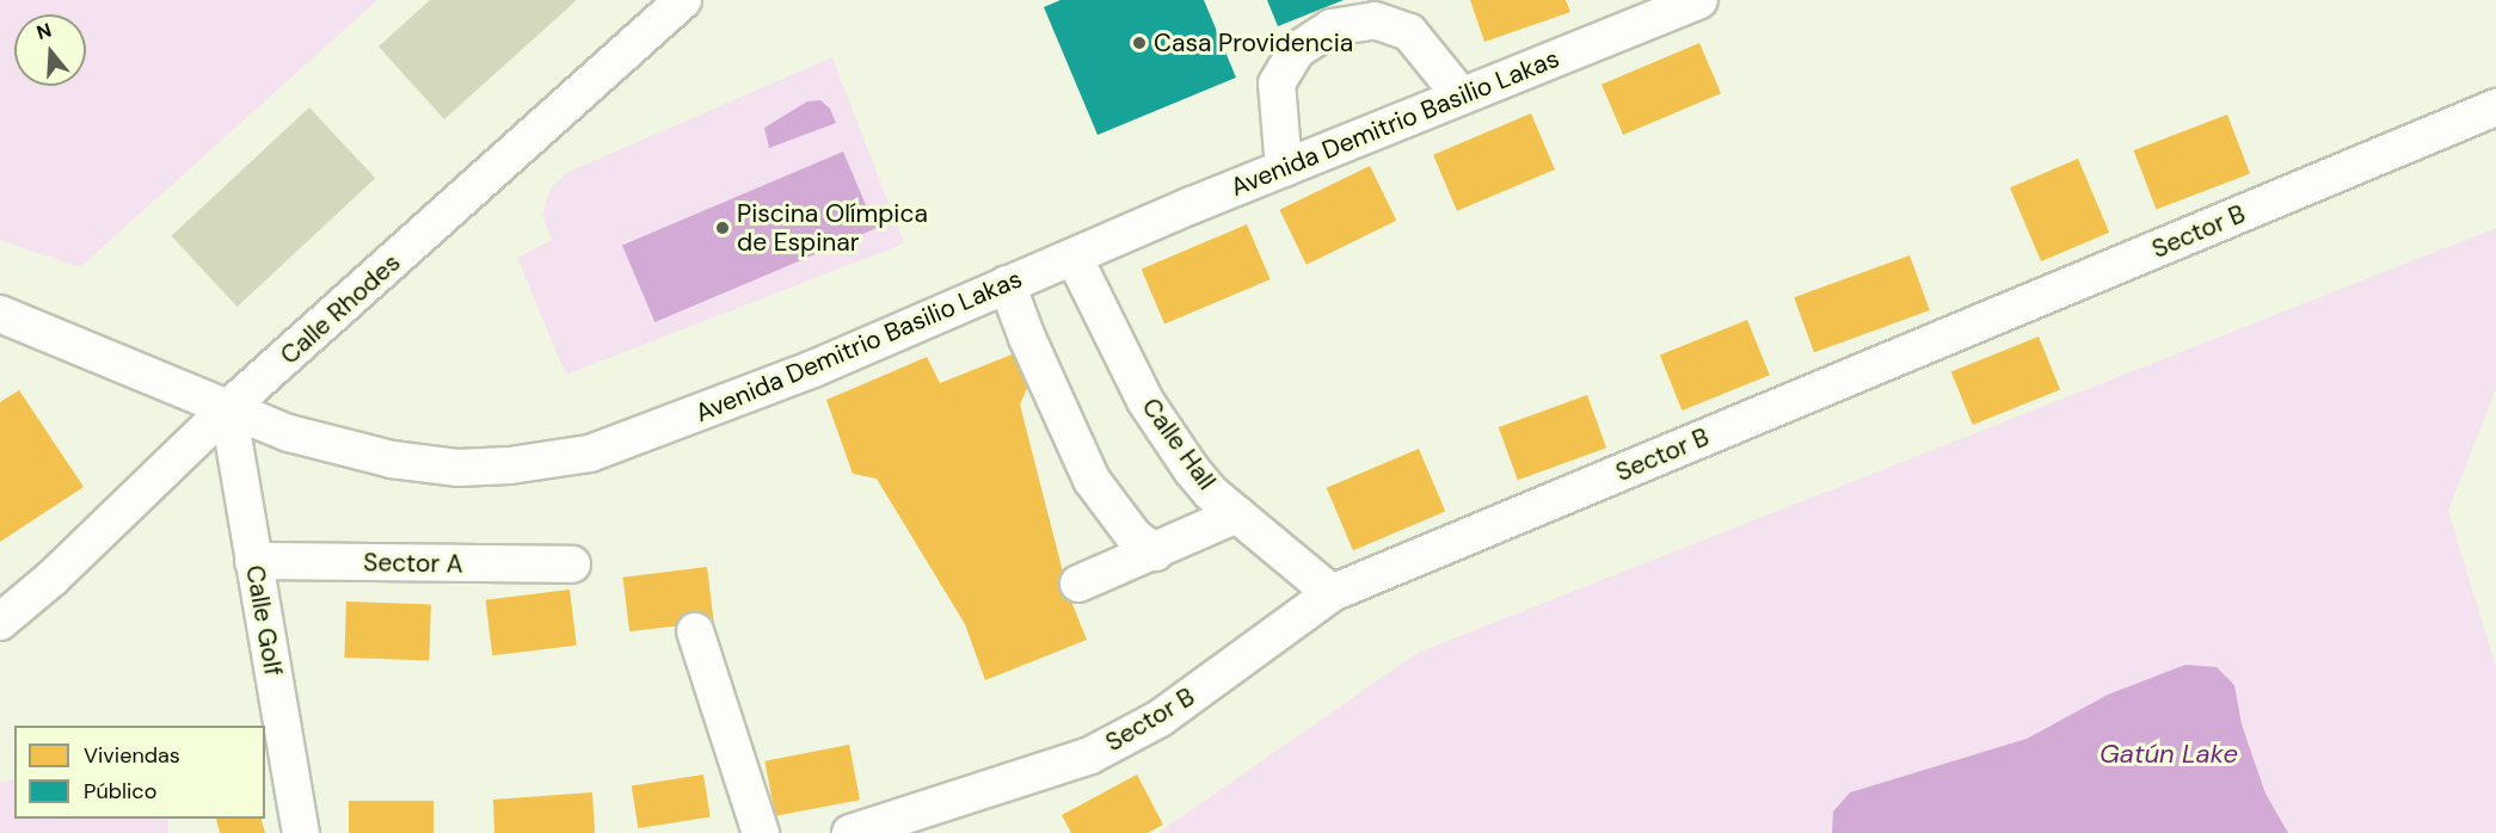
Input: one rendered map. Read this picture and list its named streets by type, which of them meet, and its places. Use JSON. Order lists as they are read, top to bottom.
{
  "streets": {
    "street": [
      "Avenida Demitrio Basilio Lakas",
      "Sector B",
      "Calle Rhodes",
      "Calle Hall",
      "Sector A",
      "Calle Golf"
    ]
  },
  "crossings": [
    ["Avenida Demitrio Basilio Lakas", "Calle Rhodes"],
    ["Avenida Demitrio Basilio Lakas", "Calle Hall"],
    ["Avenida Demitrio Basilio Lakas", "Calle Golf"],
    ["Sector B", "Calle Hall"],
    ["Calle Rhodes", "Calle Golf"],
    ["Sector A", "Calle Golf"]
  ],
  "water": ["Gatún Lake"],
  "places": ["Casa Providencia", "Piscina Olímpica de Espinar"],
  "legend": ["Viviendas", "Público"],
  "north": "top"
}
